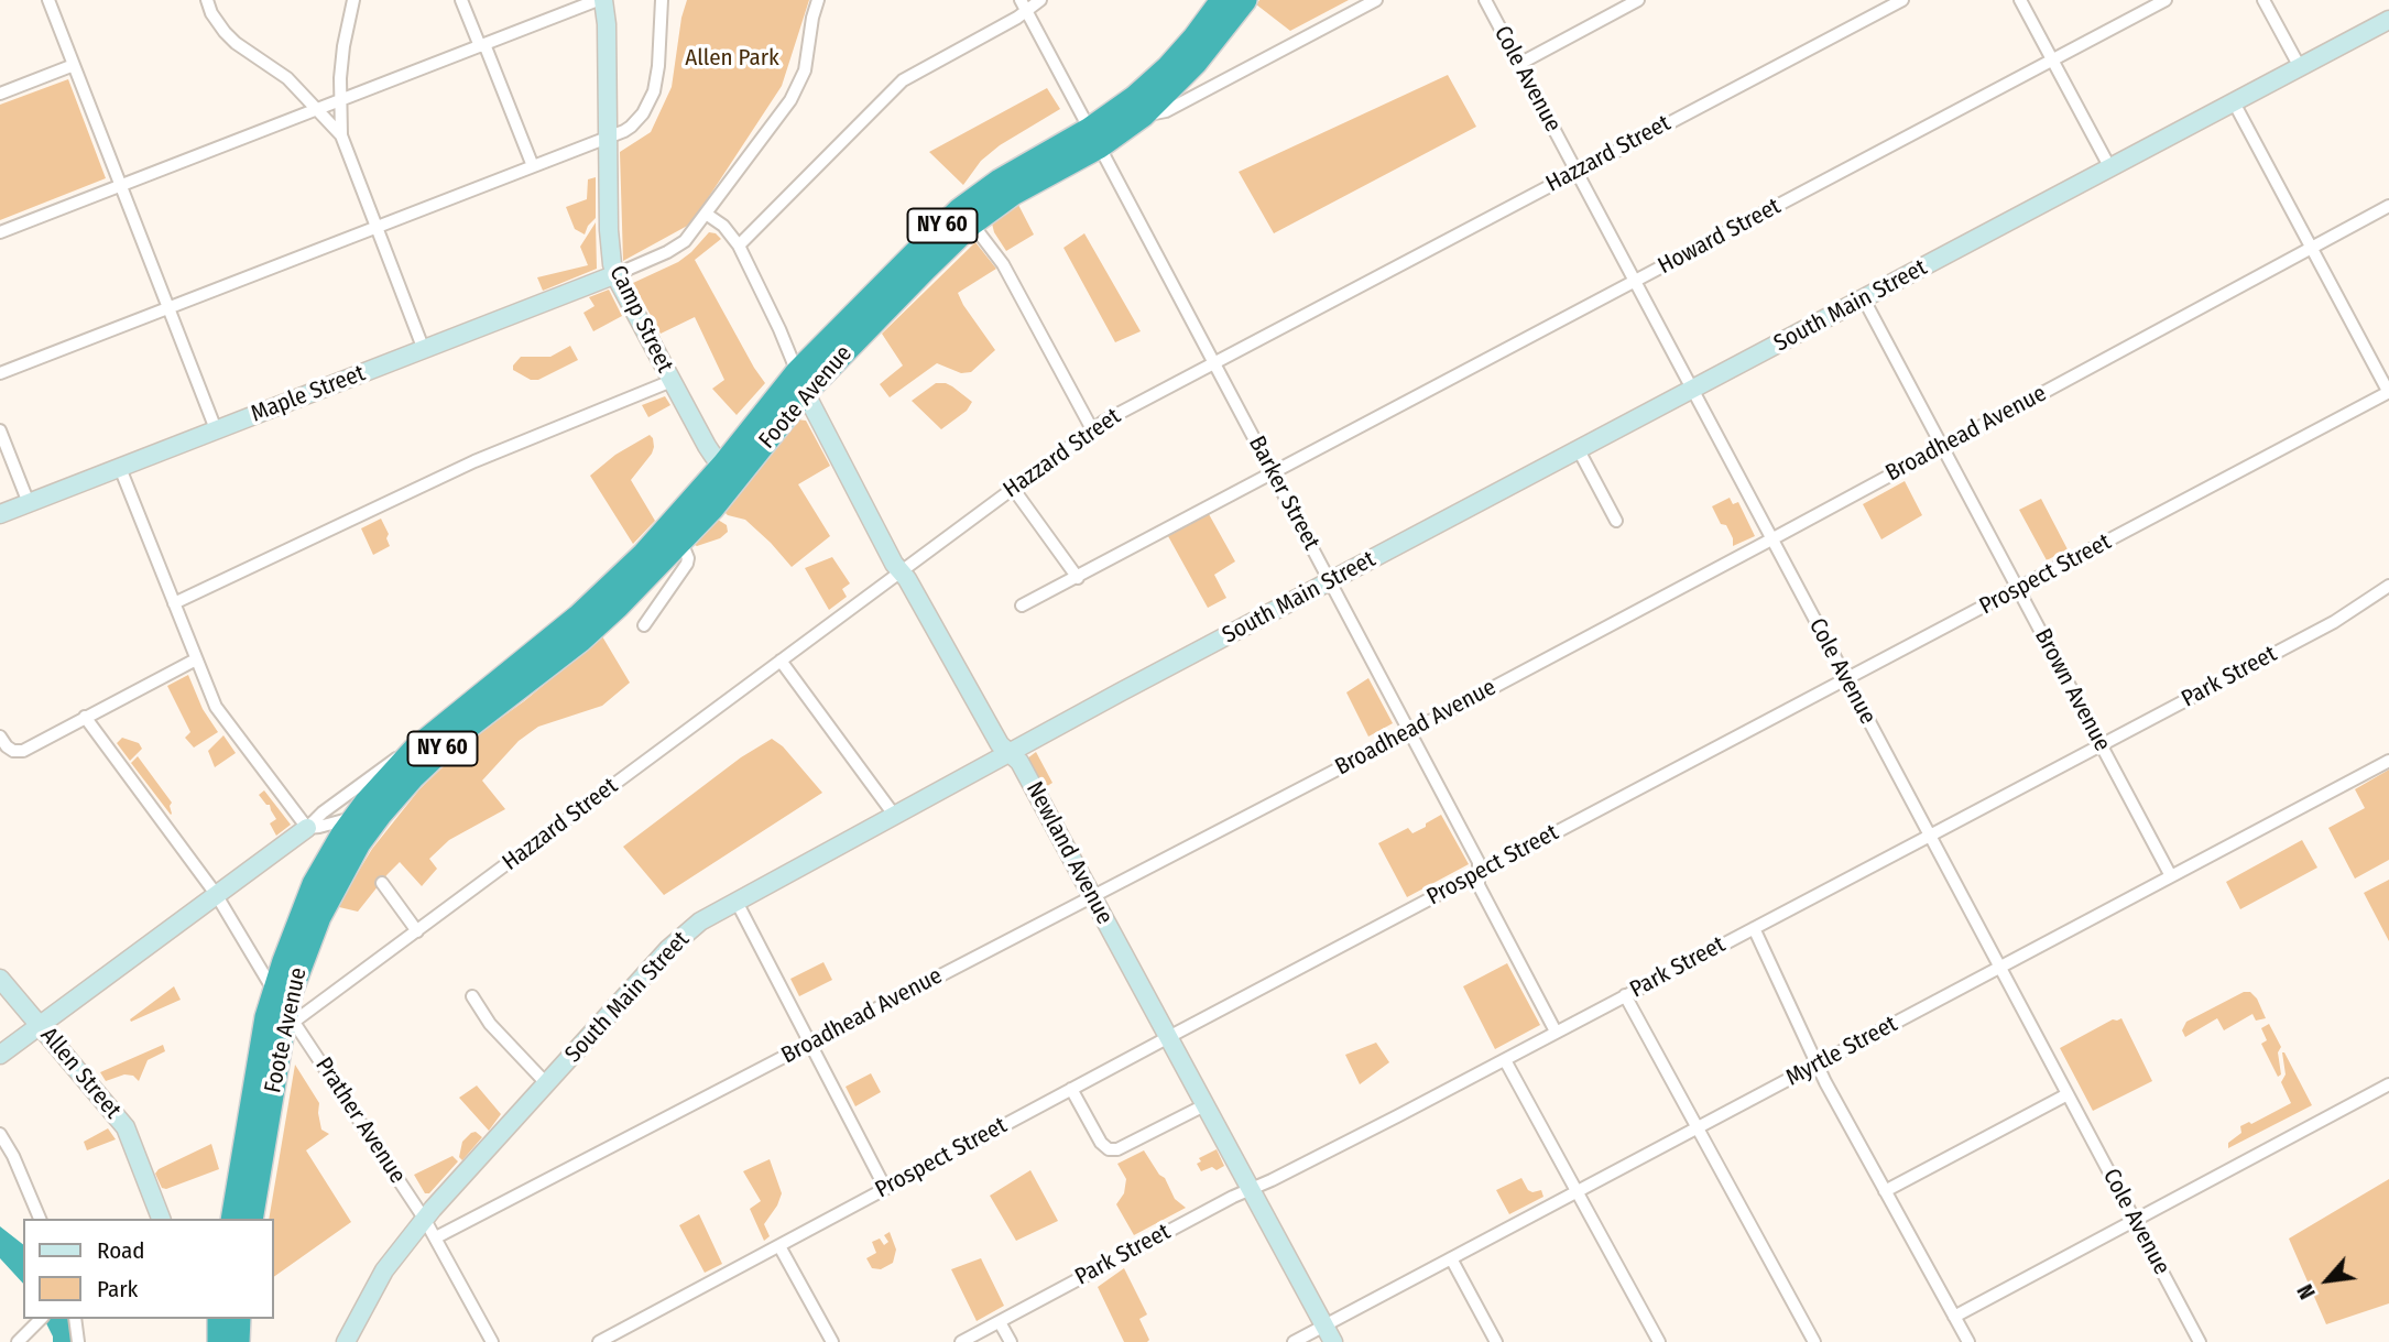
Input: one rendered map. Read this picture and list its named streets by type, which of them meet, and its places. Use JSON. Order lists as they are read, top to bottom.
{
  "streets": {
    "highway": ["NY 60", "Foote Avenue"],
    "street": [
      "Cole Avenue",
      "Hazzard Street",
      "Howard Street",
      "South Main Street",
      "Camp Street",
      "Maple Street",
      "Broadhead Avenue",
      "Barker Street",
      "Prospect Street",
      "Park Street",
      "Brown Avenue",
      "Newland Avenue",
      "Myrtle Street",
      "Allen Street",
      "Prather Avenue"
    ]
  },
  "crossings": [
    ["Cole Avenue", "Hazzard Street"],
    ["Cole Avenue", "Howard Street"],
    ["Cole Avenue", "South Main Street"],
    ["Cole Avenue", "Broadhead Avenue"],
    ["Cole Avenue", "Prospect Street"],
    ["Cole Avenue", "Park Street"],
    ["Cole Avenue", "Myrtle Street"],
    ["Hazzard Street", "Foote Avenue"],
    ["Hazzard Street", "Barker Street"],
    ["Hazzard Street", "Newland Avenue"],
    ["Hazzard Street", "Prather Avenue"],
    ["Howard Street", "Barker Street"],
    ["South Main Street", "Barker Street"],
    ["South Main Street", "Brown Avenue"],
    ["South Main Street", "Newland Avenue"],
    ["South Main Street", "Prather Avenue"],
    ["Camp Street", "Maple Street"],
    ["Camp Street", "Foote Avenue"],
    ["Foote Avenue", "Barker Street"],
    ["Foote Avenue", "Newland Avenue"],
    ["Foote Avenue", "Allen Street"],
    ["Foote Avenue", "Prather Avenue"],
    ["Broadhead Avenue", "Barker Street"],
    ["Broadhead Avenue", "Brown Avenue"],
    ["Broadhead Avenue", "Newland Avenue"],
    ["Broadhead Avenue", "Prather Avenue"],
    ["Barker Street", "Prospect Street"],
    ["Barker Street", "Park Street"],
    ["Prospect Street", "Brown Avenue"],
    ["Prospect Street", "Newland Avenue"],
    ["Park Street", "Brown Avenue"],
    ["Park Street", "Newland Avenue"],
    ["Brown Avenue", "Myrtle Street"],
    ["Newland Avenue", "Myrtle Street"]
  ],
  "parks": ["Allen Park"],
  "legend": ["Road", "Park"],
  "north": "bottom left"
}
